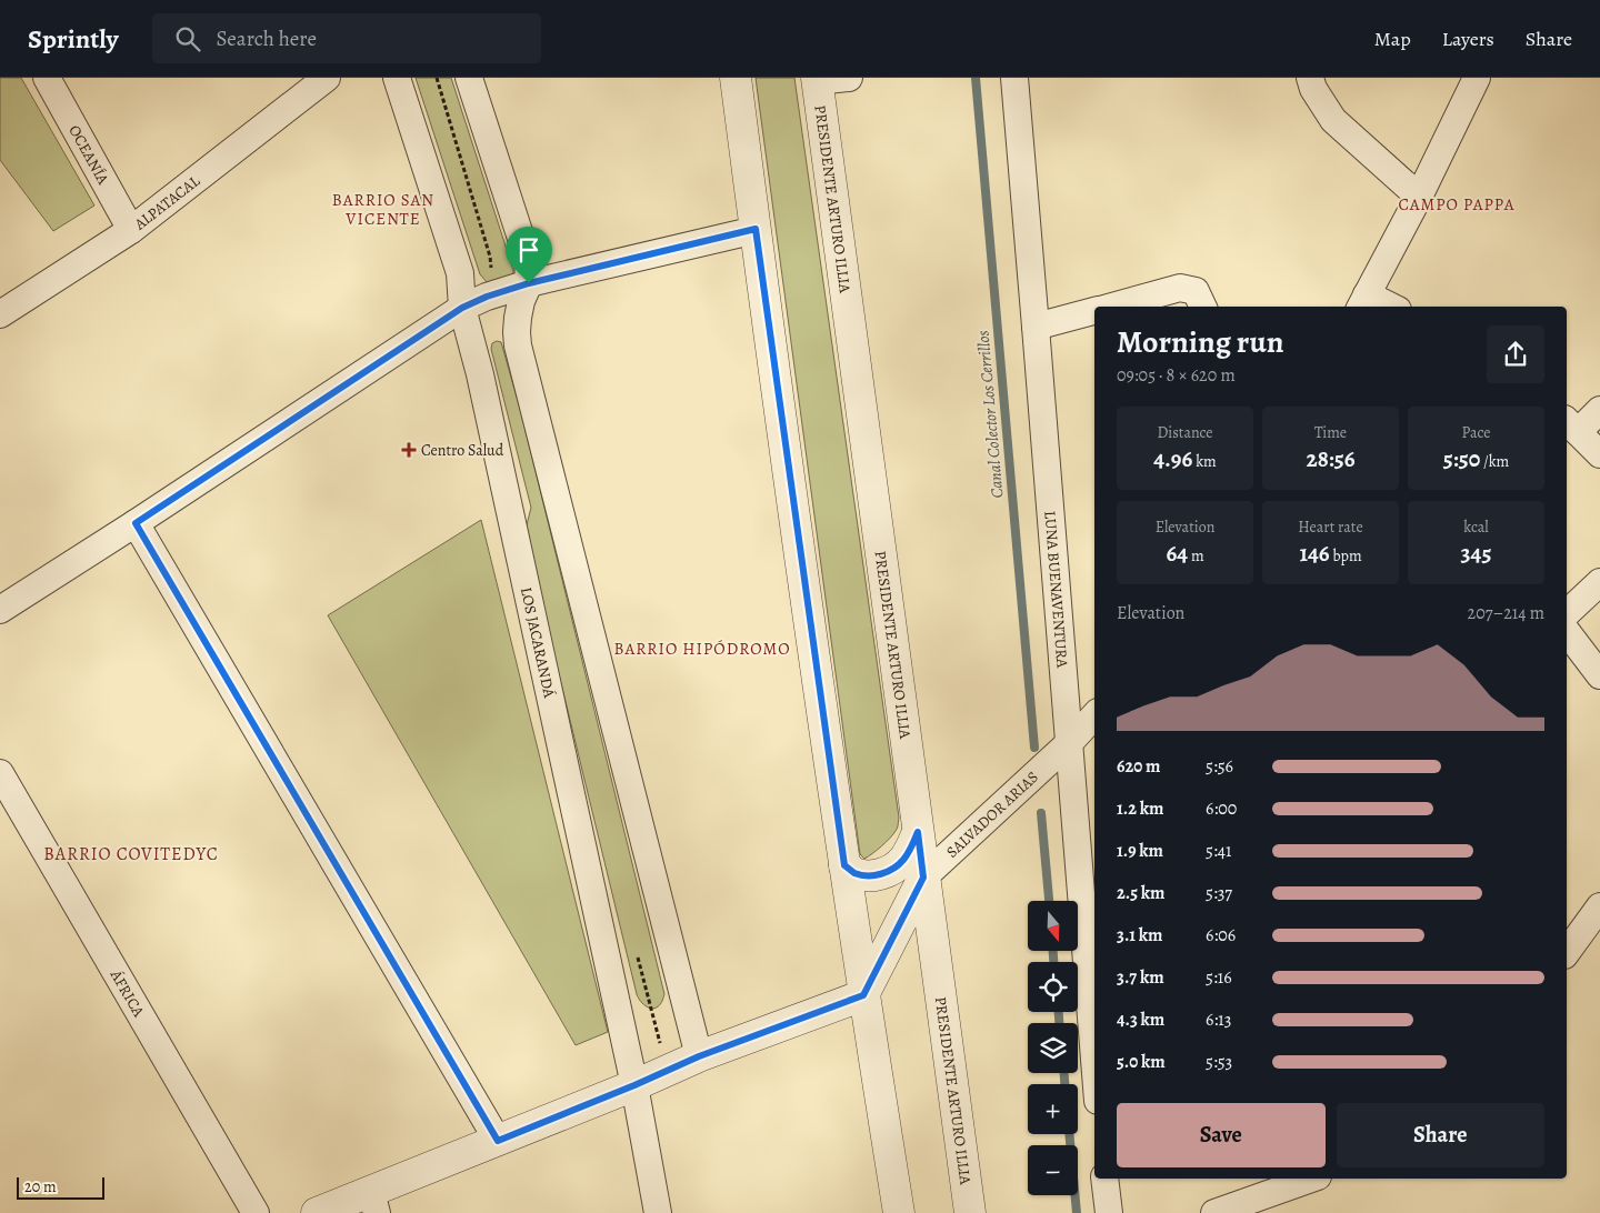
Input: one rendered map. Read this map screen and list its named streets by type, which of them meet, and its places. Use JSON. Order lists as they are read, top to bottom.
{
  "streets": {
    "street": [
      "OCEANÍA",
      "PRESIDENTE ARTURO ILLIA",
      "ALPATACAL",
      "LUNA BUENAVENTURA",
      "LOS JACARANDÁ",
      "SALVADOR ARIAS",
      "ÁFRICA"
    ]
  },
  "crossings": [
    ["OCEANÍA", "ALPATACAL"],
    ["PRESIDENTE ARTURO ILLIA", "SALVADOR ARIAS"],
    ["LUNA BUENAVENTURA", "SALVADOR ARIAS"]
  ],
  "districts": [
    "BARRIO SAN VICENTE",
    "CAMPO PAPPA",
    "BARRIO HIPÓDROMO",
    "BARRIO COVITEDYC"
  ],
  "water": ["Canal Colector Los Cerrillos"],
  "places": {
    "health": ["Centro Salud"]
  },
  "scale_bar": "20 m",
  "north": "bottom",
  "page": {
    "header": "Sprintly",
    "search": "Search here",
    "nav": ["Map", "Layers", "Share"],
    "heading": ["Morning run", "09:05 · 8 × 620 m"],
    "stats": [
      ["Distance", "4.96 km"],
      ["Time", "28:56"],
      ["Pace", "5:50 /km"],
      ["Elevation", "64 m"],
      ["Heart rate", "146 bpm"],
      ["kcal", "345"]
    ],
    "chart": ["Elevation", "207–214 m"],
    "list": [
      {
        "name": "620 m",
        "note": "5:56"
      },
      {
        "name": "1.2 km",
        "note": "6:00"
      },
      {
        "name": "1.9 km",
        "note": "5:41"
      },
      {
        "name": "2.5 km",
        "note": "5:37"
      },
      {
        "name": "3.1 km",
        "note": "6:06"
      },
      {
        "name": "3.7 km",
        "note": "5:16"
      },
      {
        "name": "4.3 km",
        "note": "6:13"
      },
      {
        "name": "5.0 km",
        "note": "5:53"
      }
    ],
    "map_buttons": ["+", "−"],
    "buttons": ["Save", "Share"],
    "scale": "20 m"
  }
}
